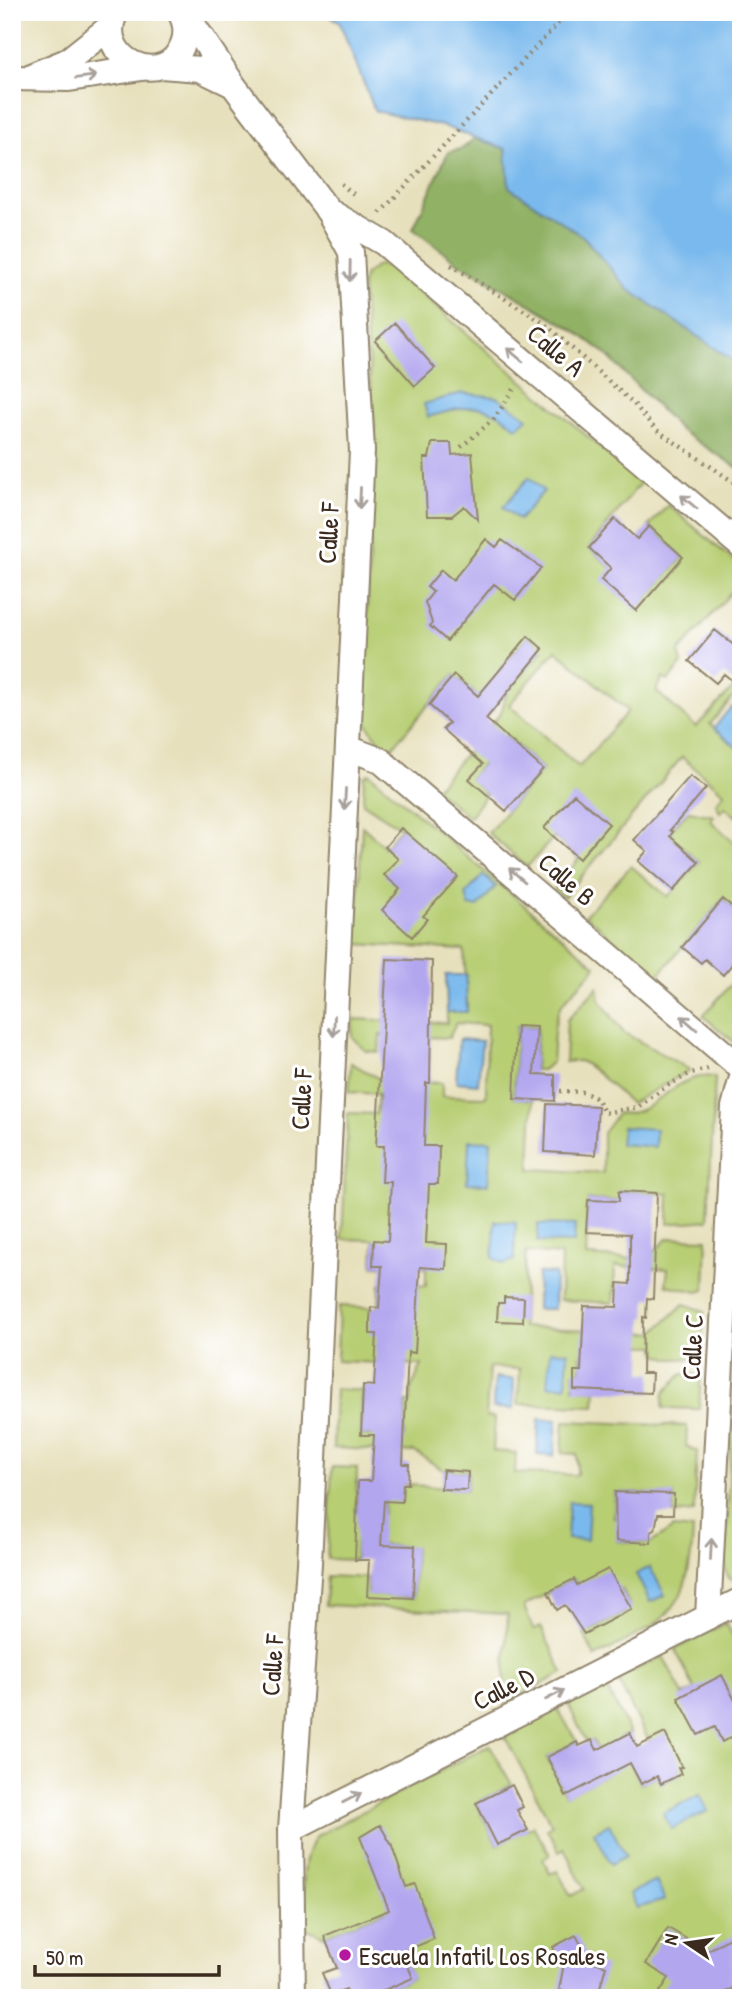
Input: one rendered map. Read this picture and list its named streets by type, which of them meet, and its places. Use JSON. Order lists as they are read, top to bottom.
{
  "streets": {
    "street": [
      "Calle A",
      "Calle F",
      "Calle B",
      "Calle C",
      "Calle D"
    ]
  },
  "crossings": [
    ["Calle A", "Calle F"],
    ["Calle F", "Calle B"],
    ["Calle F", "Calle D"],
    ["Calle C", "Calle D"]
  ],
  "one_way": [
    "Calle A",
    "Calle F",
    "Calle B",
    "Calle C",
    "Calle D"
  ],
  "places": ["Escuela Infatil Los Rosales"],
  "scale_bar": "50 m",
  "north": "left"
}
